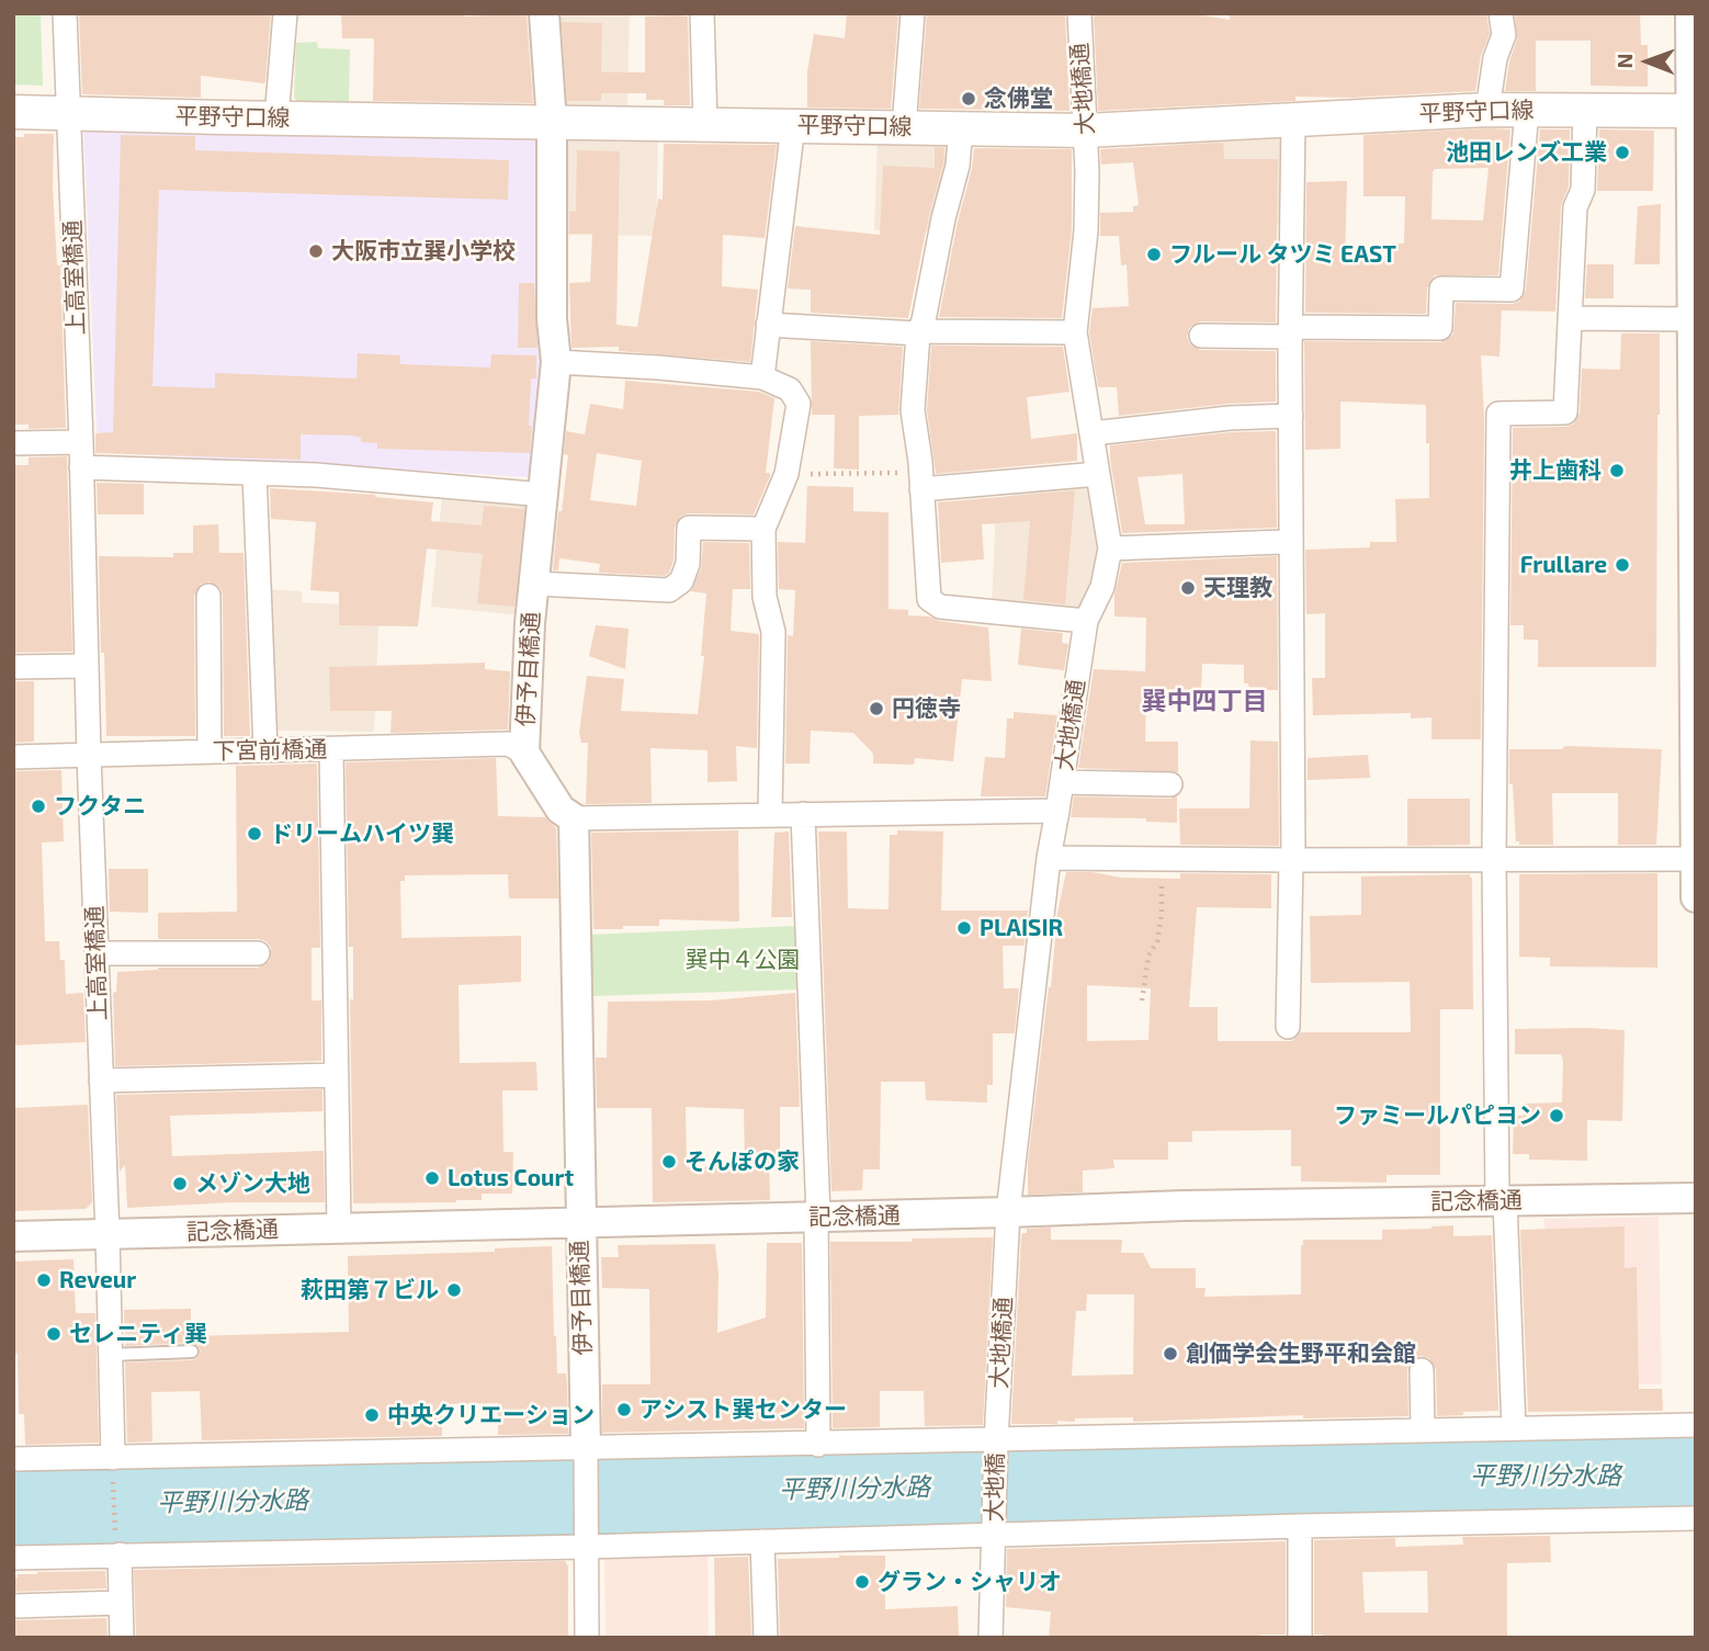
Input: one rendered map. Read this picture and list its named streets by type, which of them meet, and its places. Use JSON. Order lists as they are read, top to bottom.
{
  "streets": {
    "main road": ["平野守口線"],
    "street": [
      "大地橋通",
      "上高室橋通",
      "伊予目橋通",
      "下宮前橋通",
      "記念橋通",
      "大地橋"
    ]
  },
  "crossings": [
    ["大地橋通", "平野守口線"],
    ["大地橋通", "記念橋通"],
    ["大地橋通", "大地橋"],
    ["平野守口線", "上高室橋通"],
    ["平野守口線", "伊予目橋通"],
    ["上高室橋通", "下宮前橋通"],
    ["上高室橋通", "記念橋通"],
    ["伊予目橋通", "下宮前橋通"],
    ["伊予目橋通", "記念橋通"]
  ],
  "districts": ["巽中四丁目"],
  "water": ["平野川分水路"],
  "parks": ["巽中４公園"],
  "places": [
    "念佛堂",
    "池田レンズ工業",
    "大阪市立巽小学校",
    "フルール タツミ EAST",
    "井上歯科",
    "Frullare",
    "天理教",
    "円徳寺",
    "フクタニ",
    "ドリームハイツ巽",
    "PLAISIR",
    "ファミールパピヨン",
    "そんぽの家",
    "Lotus Court",
    "メゾン大地",
    "Reveur",
    "萩田第７ビル",
    "セレニティ巽",
    "創価学会生野平和会館",
    "アシスト巽センター",
    "中央クリエーション",
    "グラン・シャリオ"
  ],
  "north": "left"
}
